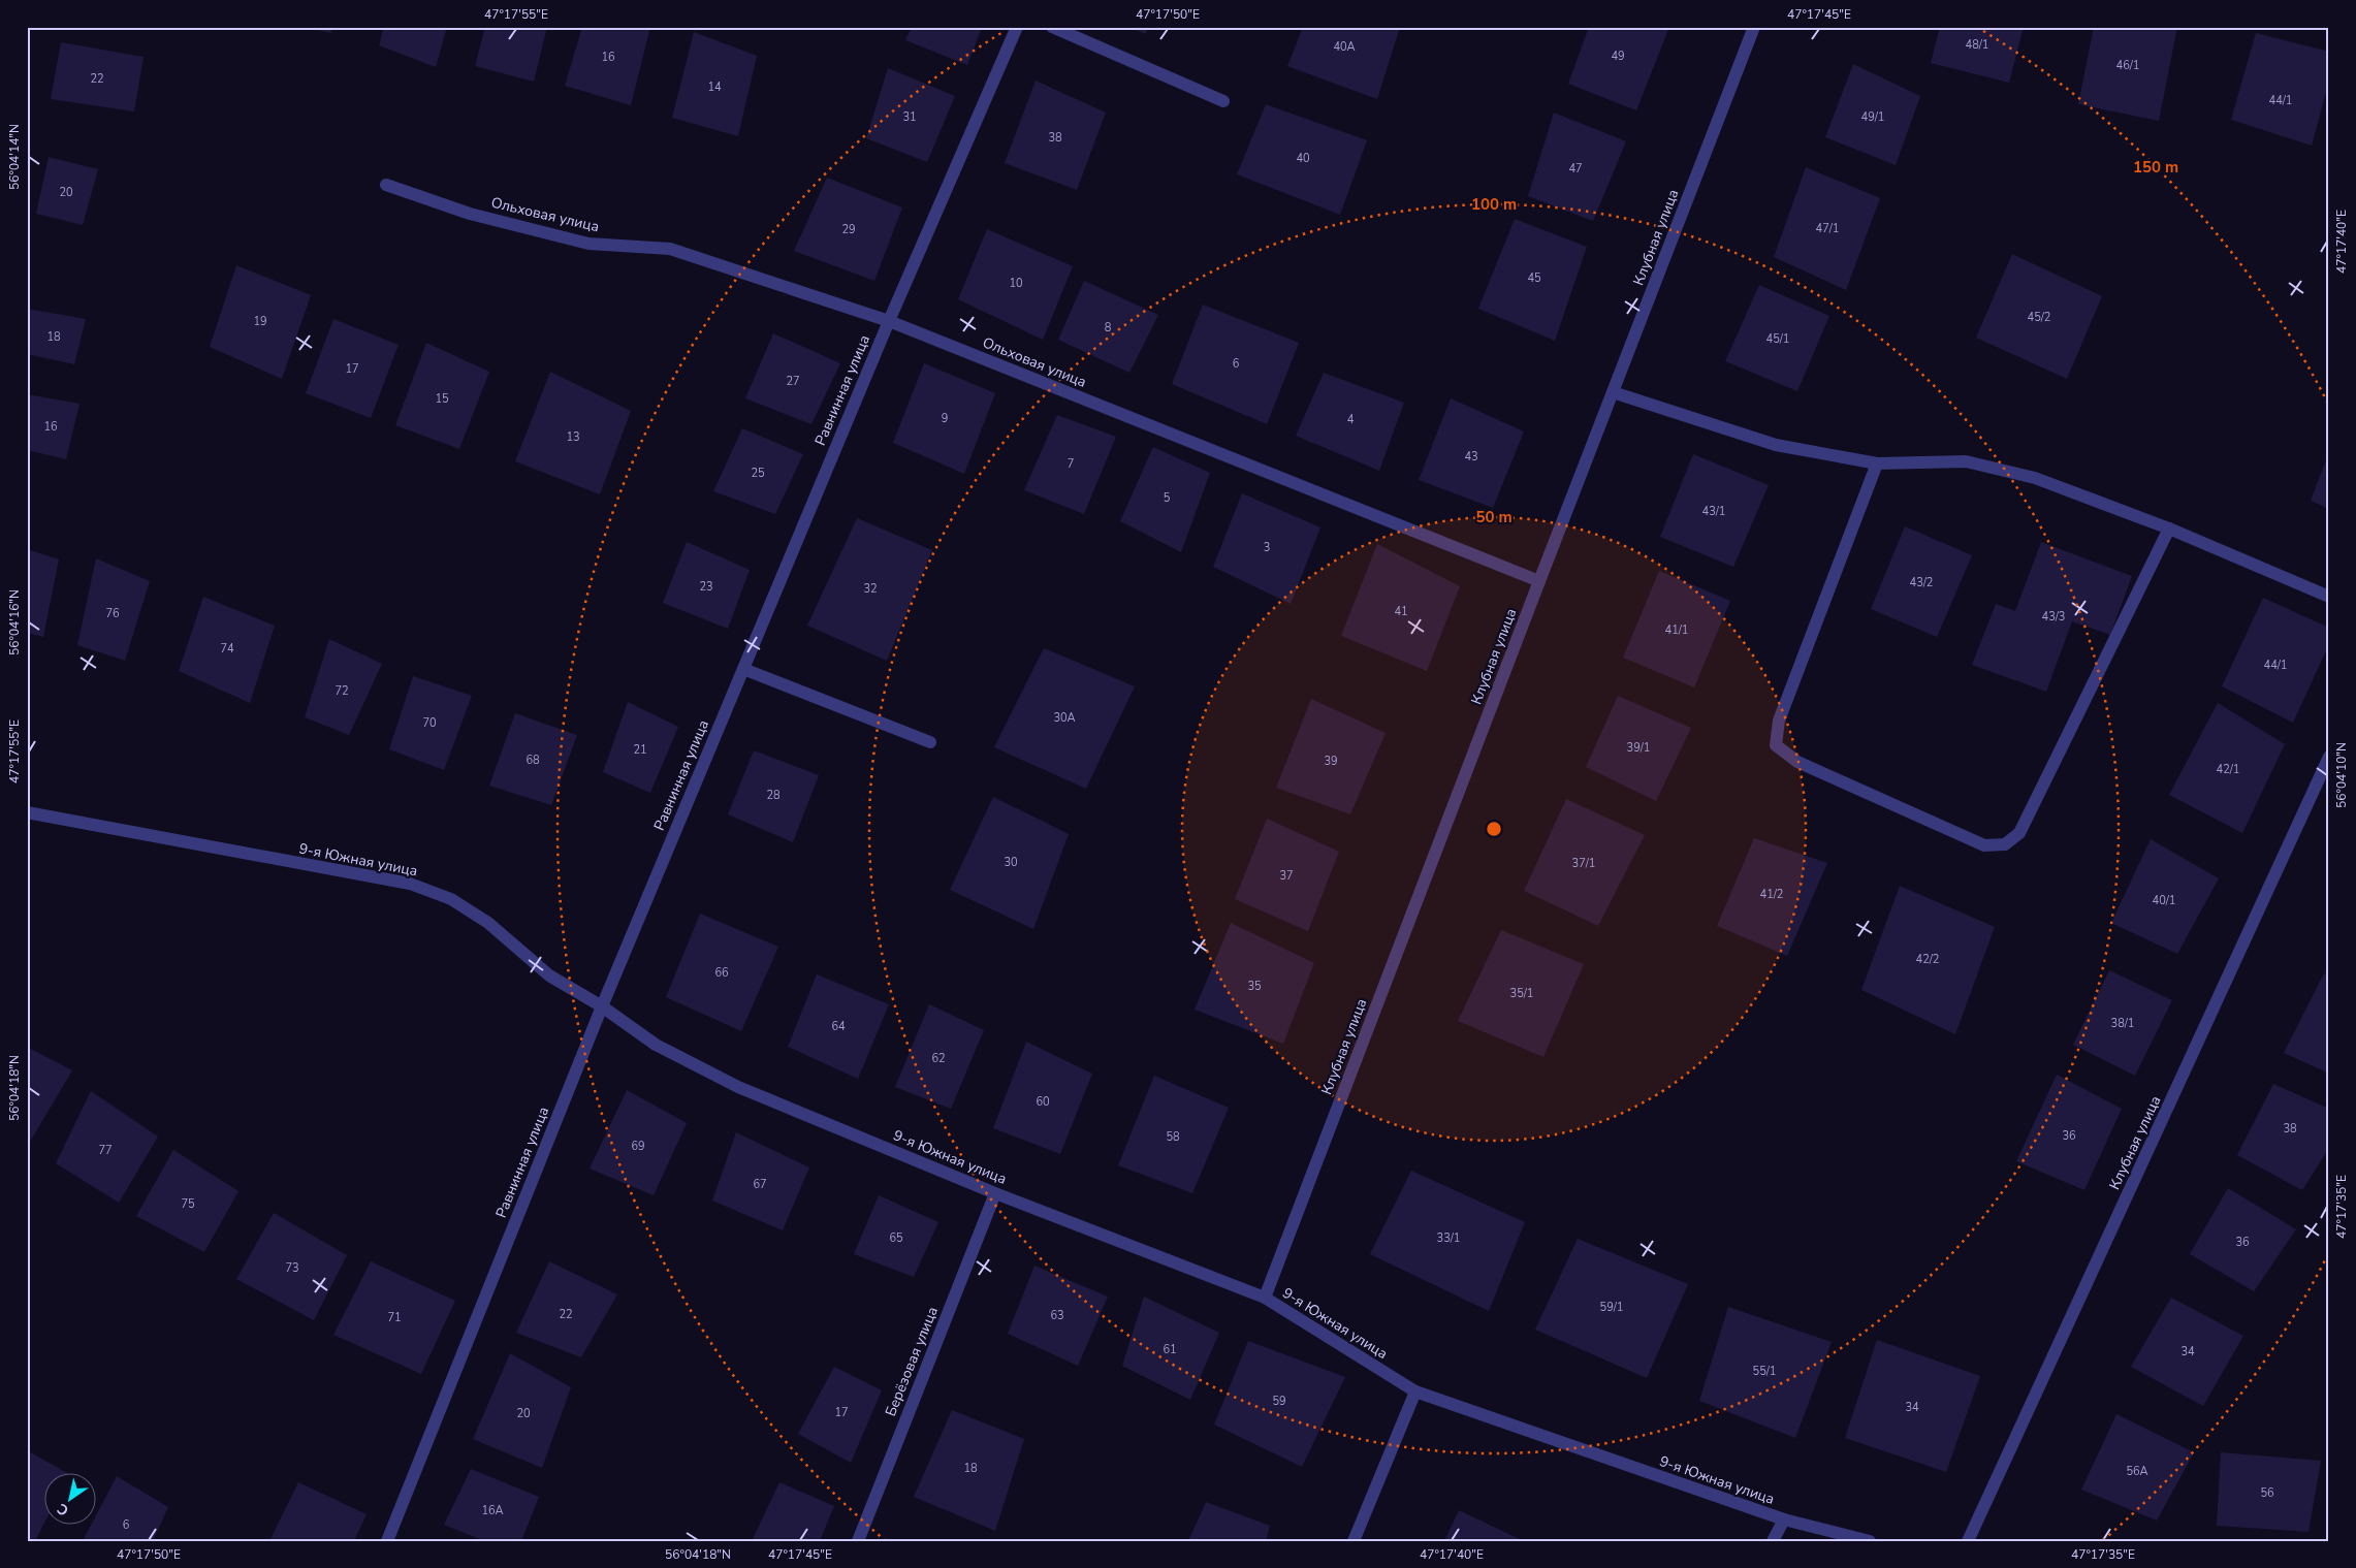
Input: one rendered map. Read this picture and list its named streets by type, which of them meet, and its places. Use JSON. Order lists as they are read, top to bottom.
{
  "streets": {
    "street": [
      "Ольховая улица",
      "Клубная улица",
      "Равнинная улица",
      "9-я Южная улица",
      "Берёзовая улица"
    ]
  },
  "crossings": [
    ["Ольховая улица", "Клубная улица"],
    ["Ольховая улица", "Равнинная улица"],
    ["Клубная улица", "9-я Южная улица"],
    ["Равнинная улица", "9-я Южная улица"],
    ["9-я Южная улица", "Берёзовая улица"]
  ],
  "house_numbers": [
    "48/1",
    "40А",
    "49",
    "16",
    "46/1",
    "22",
    "14",
    "44/1",
    "31",
    "49/1",
    "38",
    "40",
    "47",
    "20",
    "47/1",
    "29",
    "45",
    "10",
    "45/2",
    "19",
    "8",
    "18",
    "45/1",
    "6",
    "17",
    "27",
    "15",
    "9",
    "4",
    "16",
    "13",
    "43",
    "7",
    "25",
    "5",
    "43/1",
    "3",
    "43/2",
    "23",
    "32",
    "41",
    "76",
    "43/3",
    "41/1",
    "74",
    "44/1",
    "72",
    "30А",
    "70",
    "39/1",
    "21",
    "68",
    "39",
    "42/1",
    "28",
    "30",
    "37/1",
    "37",
    "41/2",
    "40/1",
    "42/2",
    "66",
    "35",
    "35/1",
    "38/1",
    "64",
    "62",
    "60",
    "38",
    "36",
    "58",
    "69",
    "77",
    "67",
    "75",
    "65",
    "33/1",
    "36",
    "73",
    "59/1",
    "22",
    "63",
    "71",
    "61",
    "34",
    "55/1",
    "59",
    "34",
    "17",
    "20",
    "18",
    "56А",
    "56",
    "16А",
    "6"
  ],
  "north": "bottom left",
  "coordinates": [
    "47°17'55\"E",
    "47°17'50\"E",
    "47°17'45\"E",
    "56°04'14\"N",
    "47°17'40\"E",
    "56°04'16\"N",
    "56°04'10\"N",
    "56°04'18\"N",
    "47°17'35\"E"
  ],
  "rings": ["150 m", "100 m", "50 m"]
}
